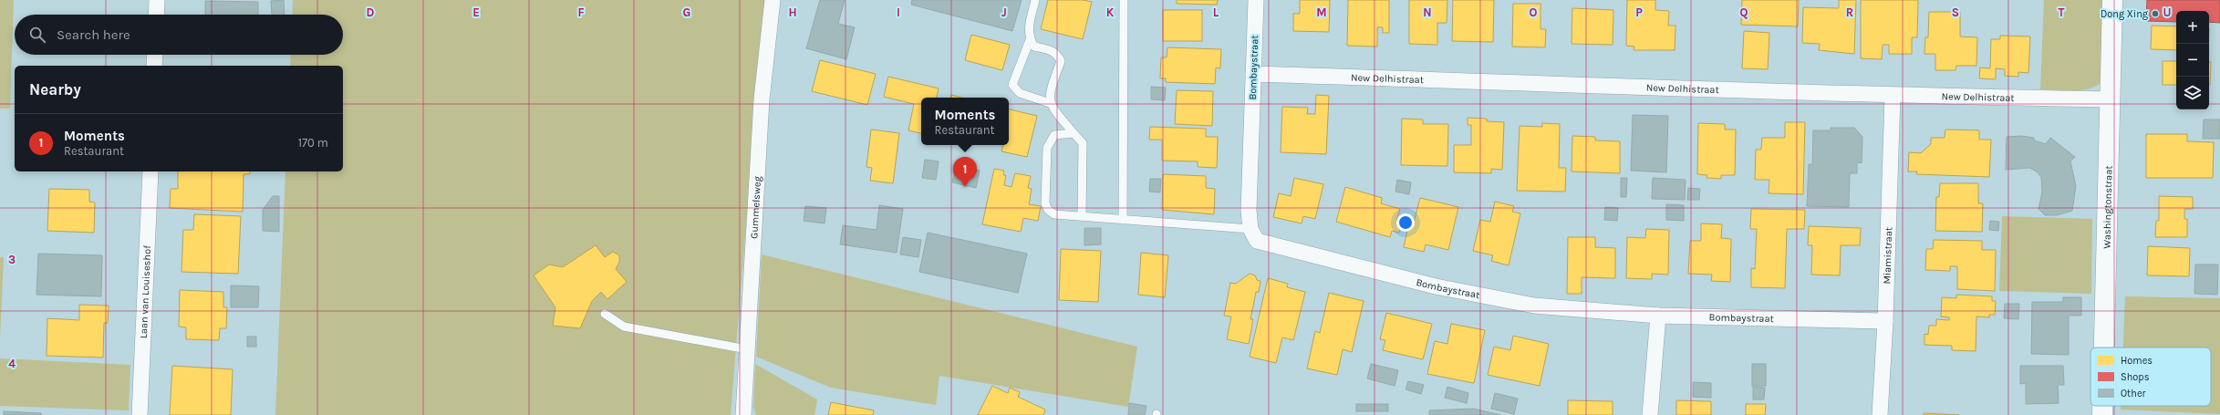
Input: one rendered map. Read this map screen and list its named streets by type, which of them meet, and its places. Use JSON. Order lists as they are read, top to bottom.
{
  "streets": {
    "street": [
      "Bombaystraat",
      "New Delhistraat",
      "Gummelsweg",
      "Washingtonstraat",
      "Miamistraat",
      "Laan van Louiseshof"
    ]
  },
  "crossings": [
    ["Bombaystraat", "New Delhistraat"],
    ["Bombaystraat", "Miamistraat"],
    ["New Delhistraat", "Washingtonstraat"],
    ["New Delhistraat", "Miamistraat"]
  ],
  "places": ["Dong Xing"],
  "legend": ["Homes", "Shops", "Other"],
  "page": {
    "map_buttons": ["+", "−"],
    "search": "Search here",
    "heading": "Nearby",
    "popup": ["Moments", "Restaurant"],
    "list": [
      {
        "mark": "1",
        "name": "Moments",
        "note": "Restaurant",
        "value": "170 m"
      }
    ],
    "pins": "1"
  },
  "grid": {
    "columns": [
      "D",
      "E",
      "F",
      "G",
      "H",
      "I",
      "J",
      "K",
      "L",
      "M",
      "N",
      "O",
      "P",
      "Q",
      "R",
      "S",
      "T",
      "U"
    ],
    "rows": ["3", "4"]
  }
}
